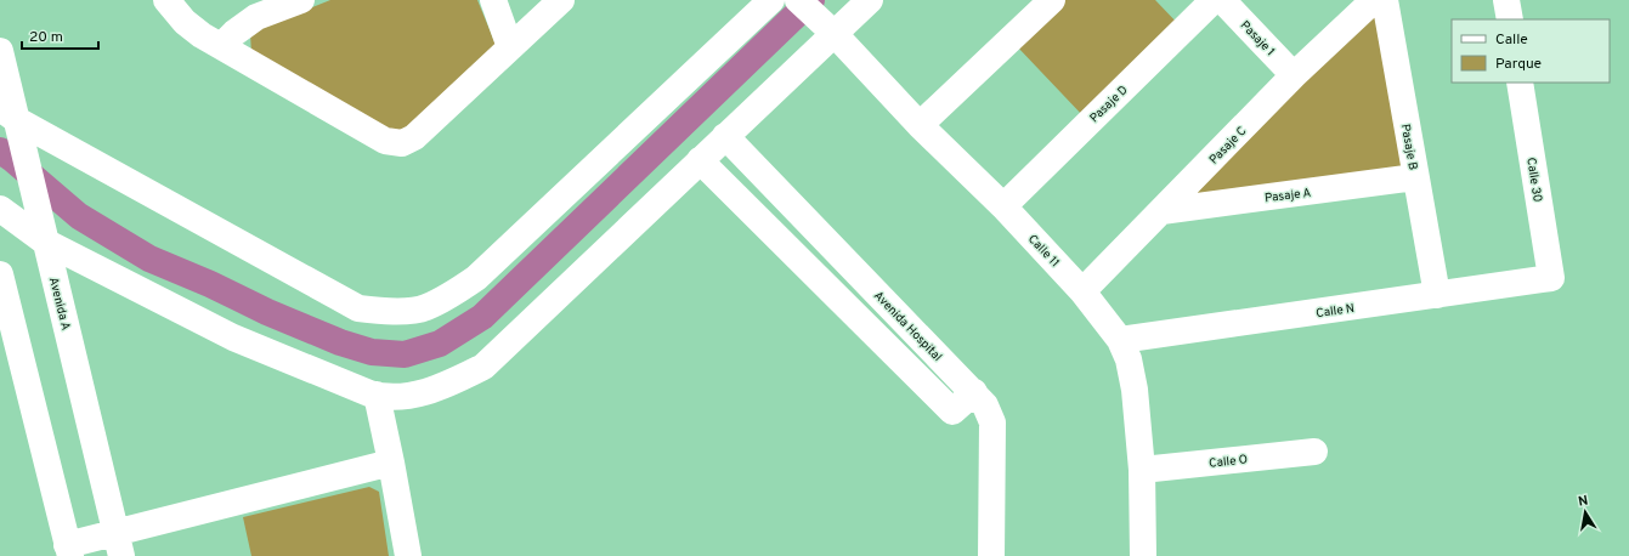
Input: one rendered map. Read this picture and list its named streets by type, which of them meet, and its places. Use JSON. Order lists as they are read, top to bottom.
{
  "streets": {
    "street": [
      "Pasaje 1",
      "Pasaje D",
      "Pasaje C",
      "Pasaje B",
      "Calle 30",
      "Pasaje A",
      "Calle 11",
      "Avenida A",
      "Calle N",
      "Avenida Hospital",
      "Calle O"
    ]
  },
  "crossings": [
    ["Pasaje 1", "Pasaje C"],
    ["Pasaje D", "Calle 11"],
    ["Pasaje C", "Pasaje A"],
    ["Pasaje C", "Calle 11"],
    ["Pasaje B", "Pasaje A"],
    ["Pasaje B", "Calle N"],
    ["Calle 30", "Calle N"],
    ["Calle 11", "Calle N"],
    ["Calle 11", "Calle O"]
  ],
  "legend": ["Calle", "Parque"],
  "scale_bar": "20 m",
  "north": "top"
}
